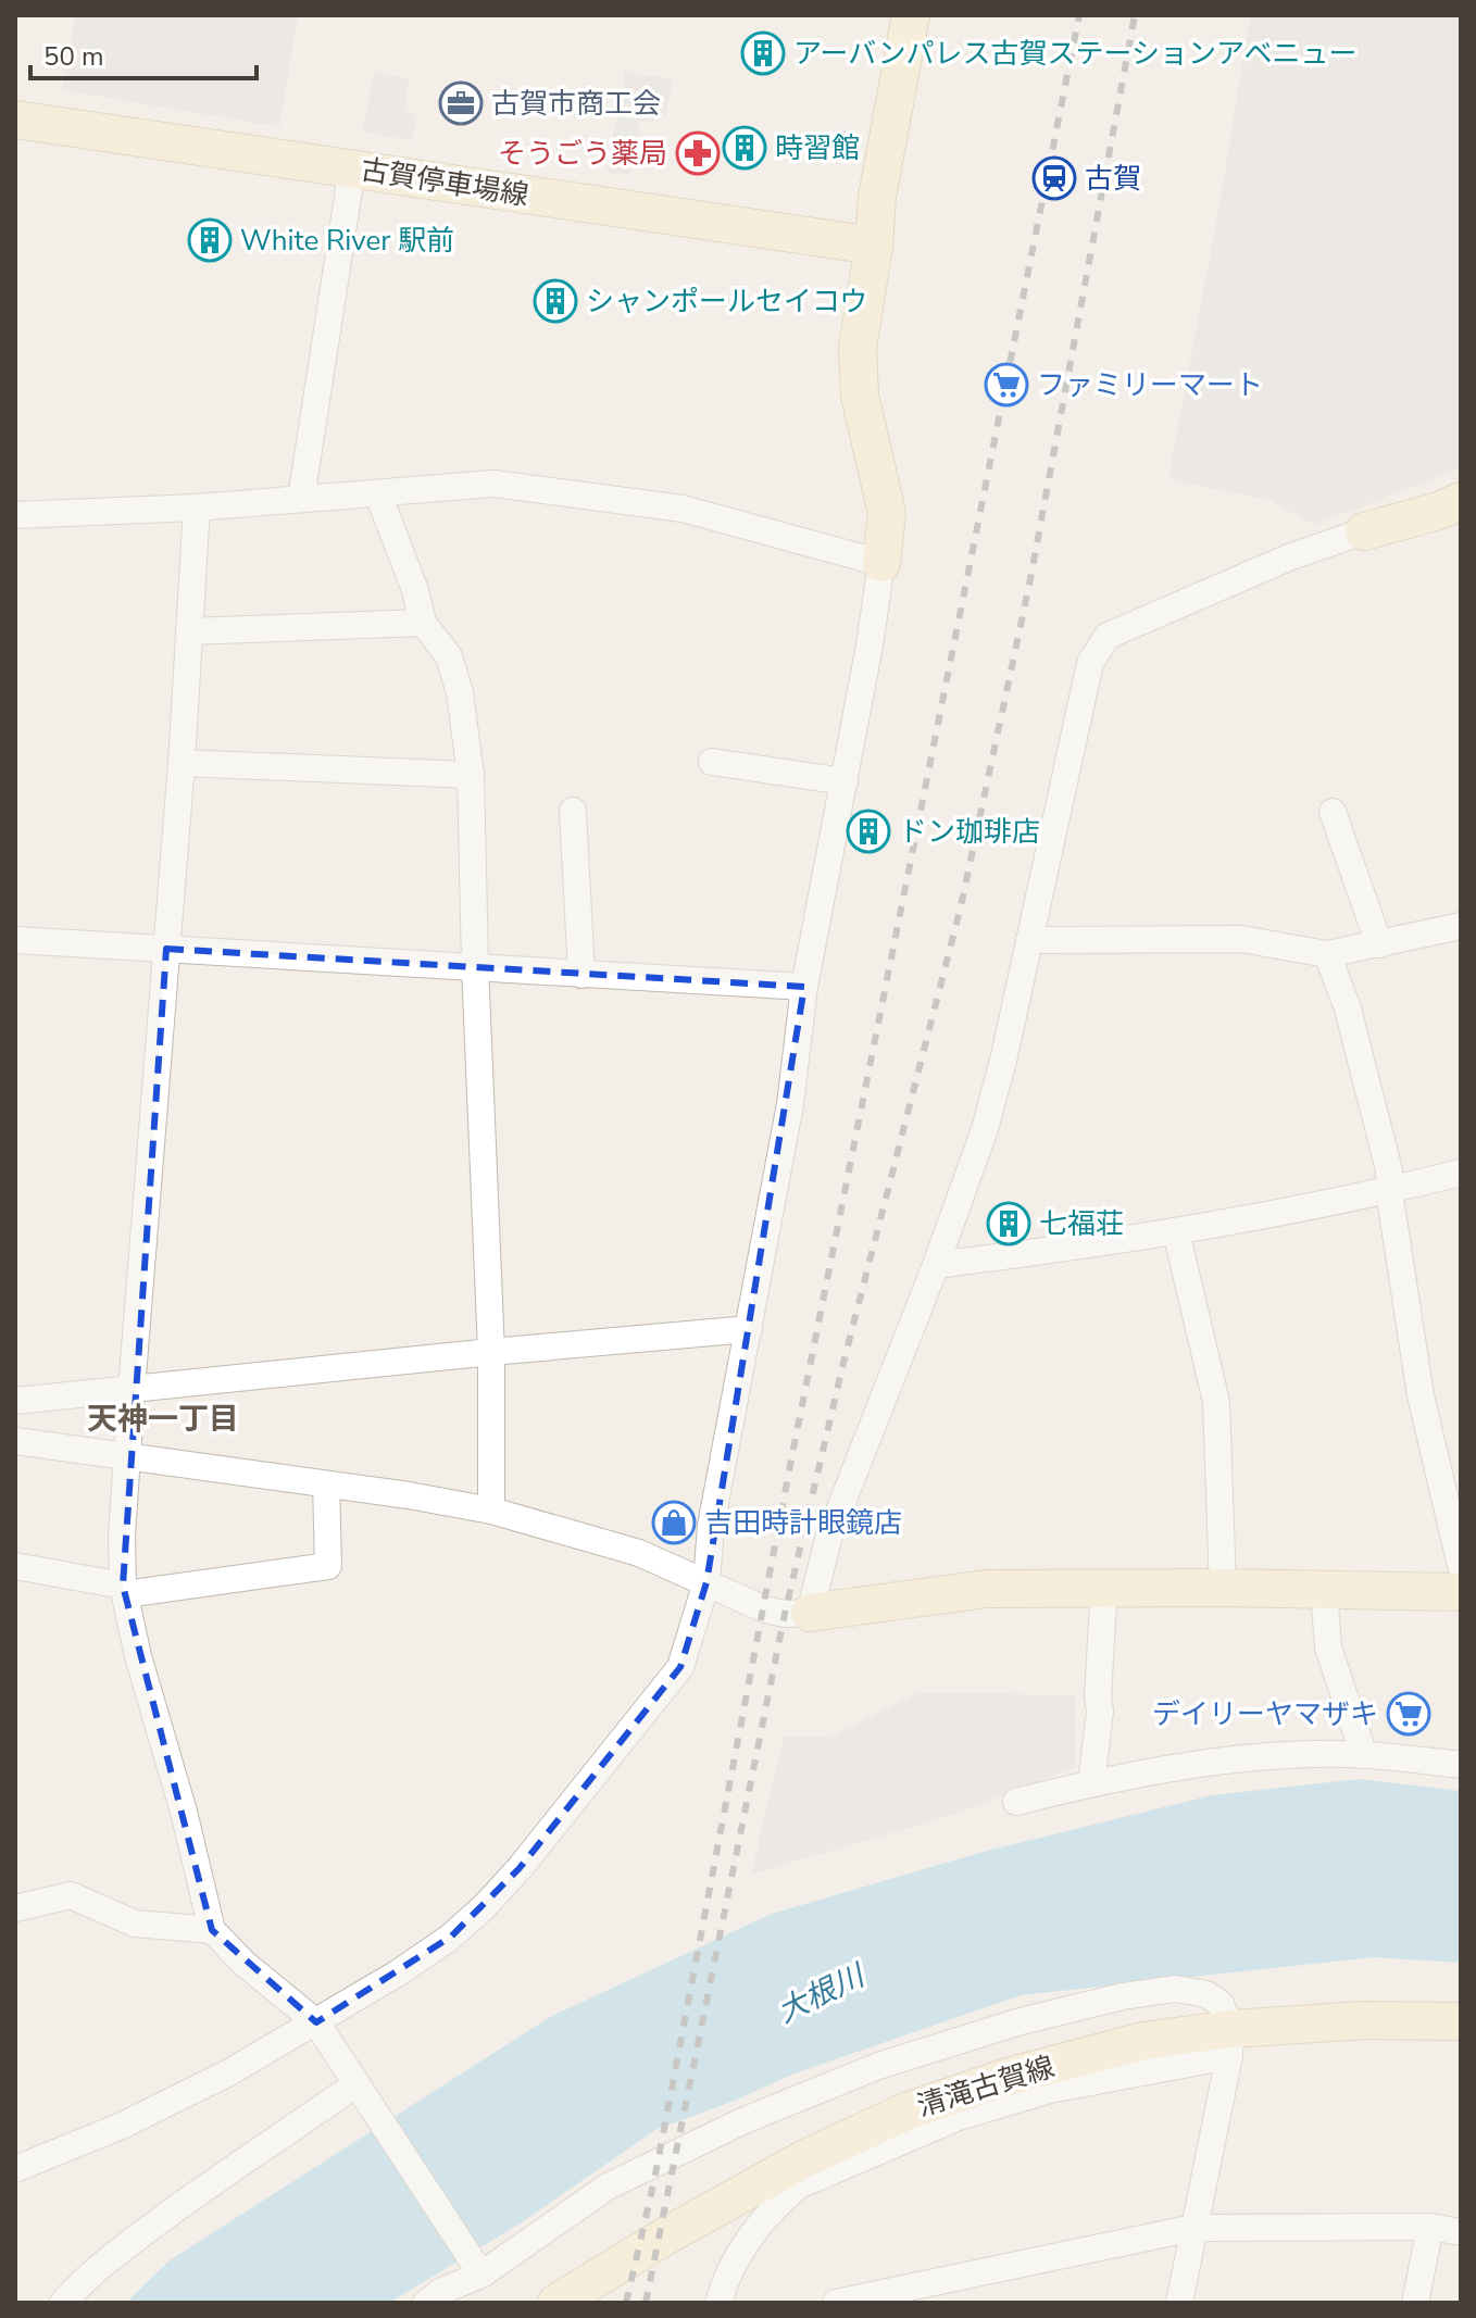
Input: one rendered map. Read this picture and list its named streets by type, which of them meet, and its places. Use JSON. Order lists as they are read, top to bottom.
{
  "streets": {
    "main road": ["古賀停車場線", "清滝古賀線"]
  },
  "districts": ["天神一丁目"],
  "water": ["大根川"],
  "places": {
    "building": [
      "アーバンパレス古賀ステーションアベニュー",
      "時習館",
      "White River 駅前",
      "シャンポールセイコウ",
      "ドン珈琲店",
      "七福荘"
    ],
    "office": ["古賀市商工会"],
    "pharmacy": ["そうごう薬局"],
    "station": ["古賀"],
    "supermarket": ["ファミリーマート", "デイリーヤマザキ"],
    "shop": ["吉田時計眼鏡店"]
  },
  "scale_bar": "50 m"
}
